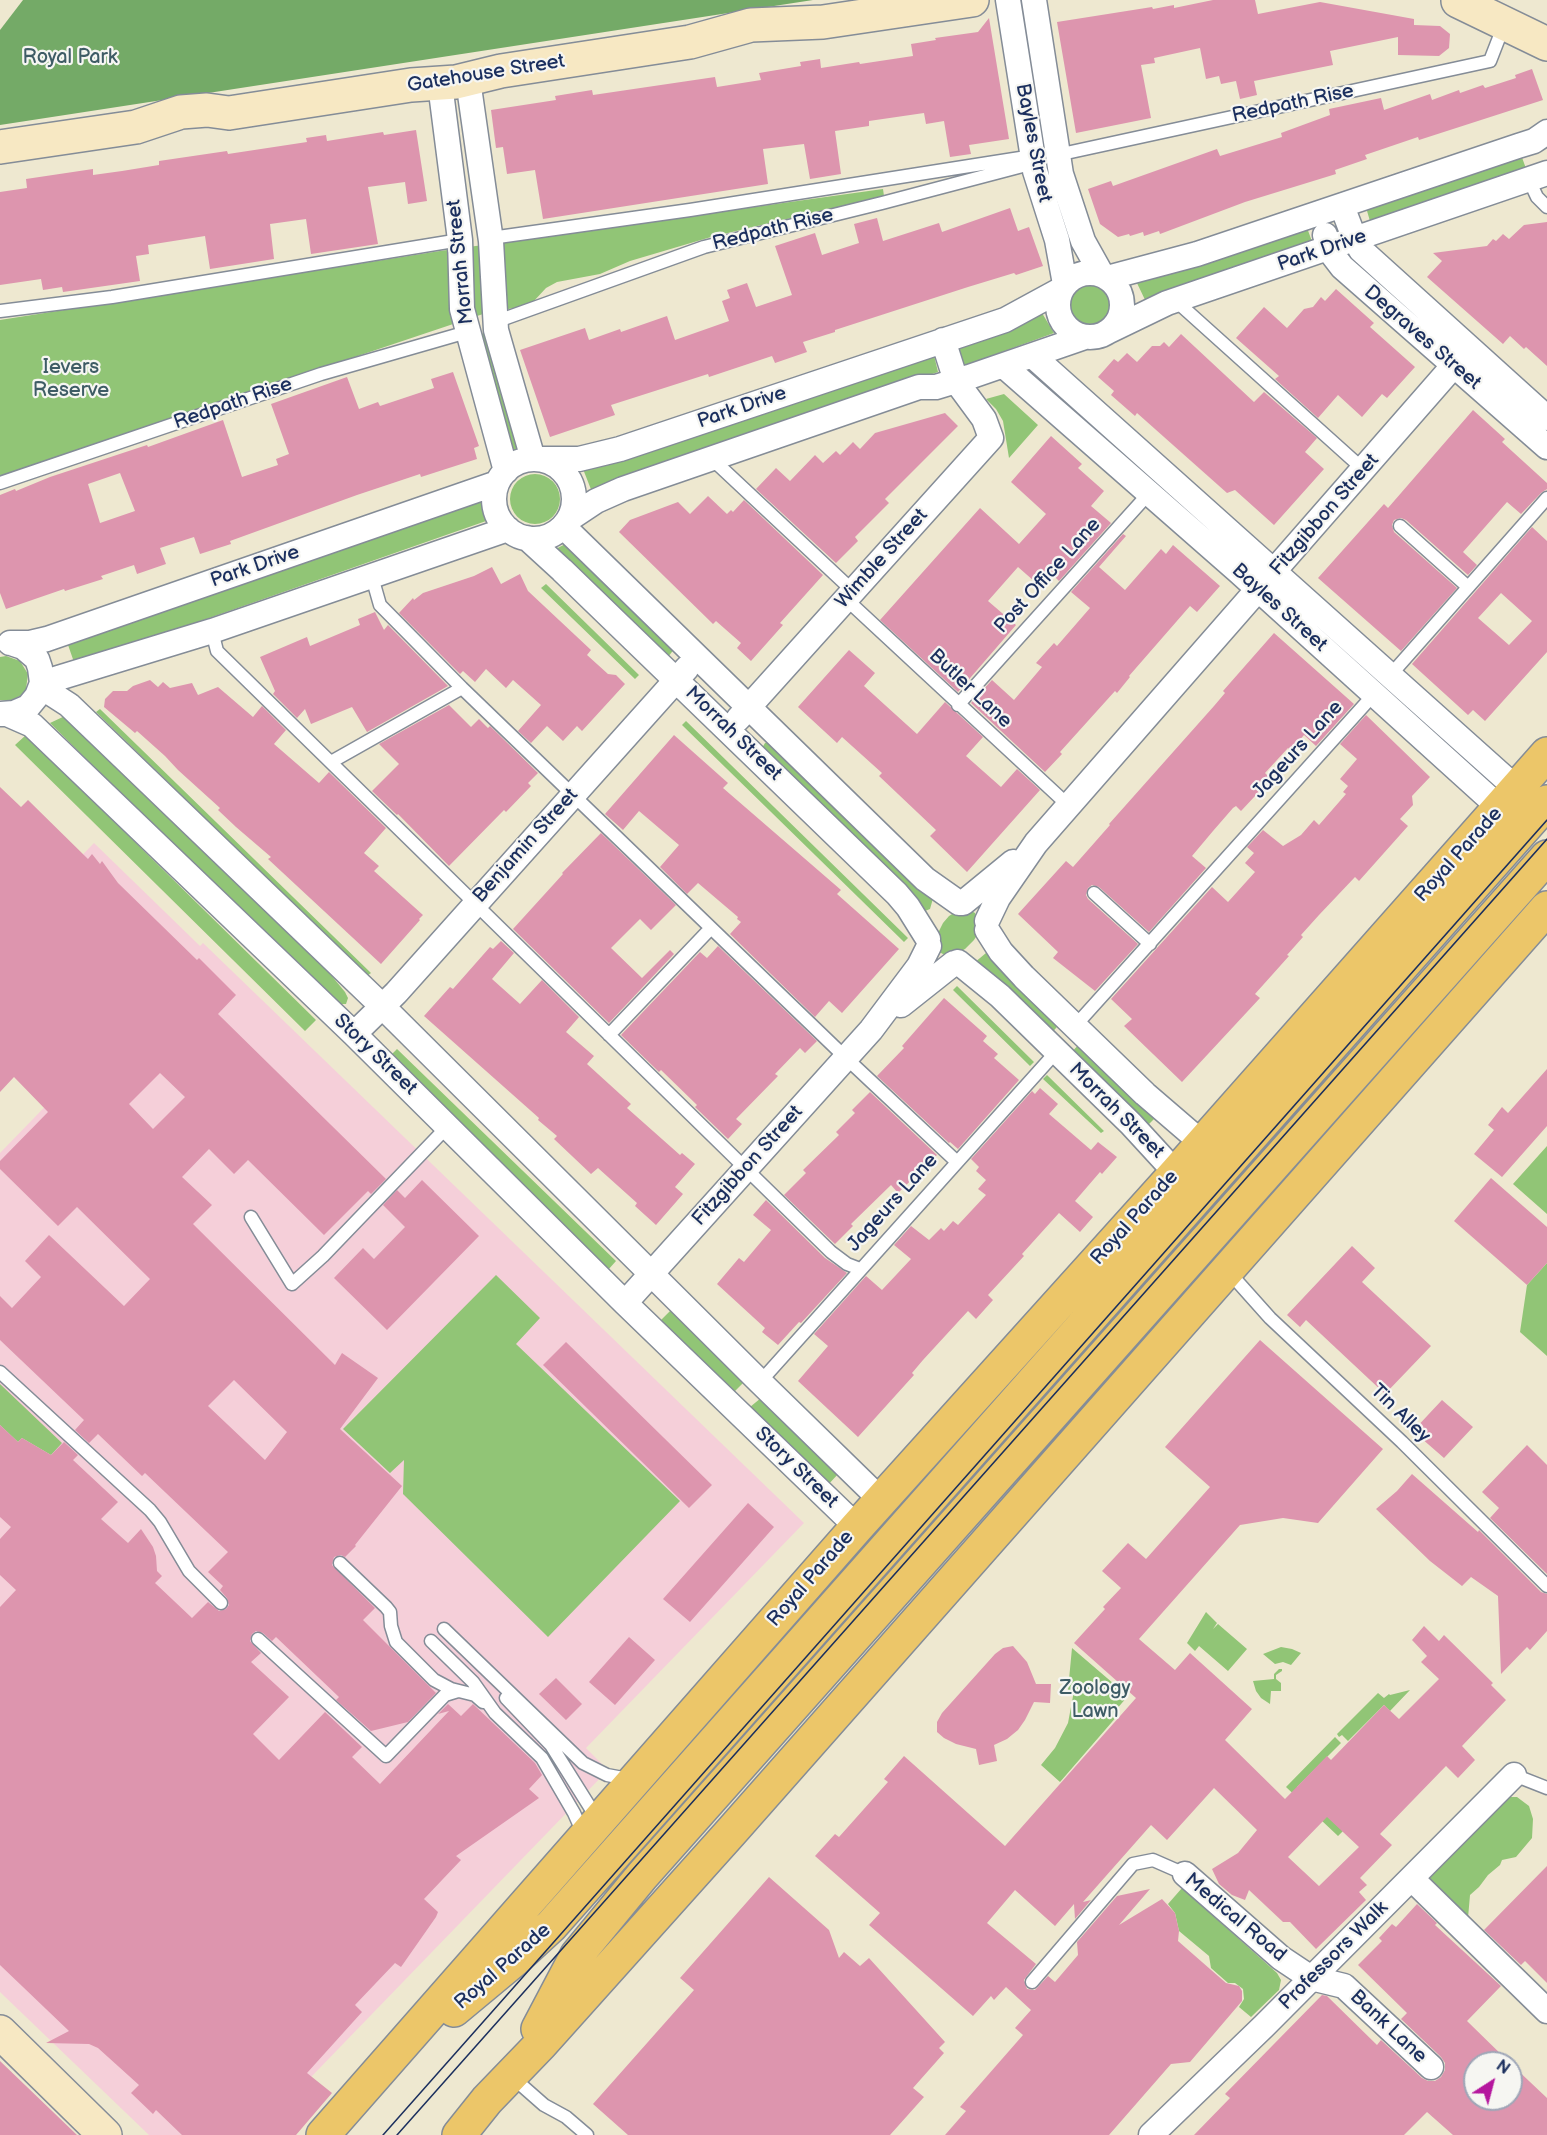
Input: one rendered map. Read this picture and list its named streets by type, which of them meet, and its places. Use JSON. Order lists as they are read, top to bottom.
{
  "streets": {
    "main road": ["Bayles Street", "Royal Parade"],
    "street": [
      "Gatehouse Street",
      "Redpath Rise",
      "Park Drive",
      "Morrah Street",
      "Degraves Street",
      "Fitzgibbon Street",
      "Wimble Street",
      "Benjamin Street",
      "Story Street",
      "Medical Road",
      "Professors Walk",
      "Bank Lane"
    ],
    "lane": [
      "Post Office Lane",
      "Butler Lane",
      "Jageurs Lane",
      "Tin Alley"
    ]
  },
  "crossings": [
    ["Gatehouse Street", "Morrah Street"],
    ["Redpath Rise", "Bayles Street"],
    ["Redpath Rise", "Morrah Street"],
    ["Bayles Street", "Park Drive"],
    ["Bayles Street", "Fitzgibbon Street"],
    ["Bayles Street", "Post Office Lane"],
    ["Bayles Street", "Jageurs Lane"],
    ["Bayles Street", "Royal Parade"],
    ["Park Drive", "Morrah Street"],
    ["Park Drive", "Degraves Street"],
    ["Park Drive", "Wimble Street"],
    ["Park Drive", "Butler Lane"],
    ["Morrah Street", "Fitzgibbon Street"],
    ["Morrah Street", "Wimble Street"],
    ["Morrah Street", "Jageurs Lane"],
    ["Morrah Street", "Benjamin Street"],
    ["Morrah Street", "Royal Parade"],
    ["Degraves Street", "Fitzgibbon Street"],
    ["Fitzgibbon Street", "Butler Lane"],
    ["Fitzgibbon Street", "Story Street"],
    ["Wimble Street", "Butler Lane"],
    ["Post Office Lane", "Butler Lane"],
    ["Jageurs Lane", "Story Street"],
    ["Benjamin Street", "Story Street"],
    ["Royal Parade", "Story Street"],
    ["Royal Parade", "Tin Alley"],
    ["Medical Road", "Professors Walk"],
    ["Medical Road", "Bank Lane"],
    ["Professors Walk", "Bank Lane"]
  ],
  "parks": ["Royal Park", "Ievers Reserve", "Zoology Lawn"],
  "north": "top right"
}
